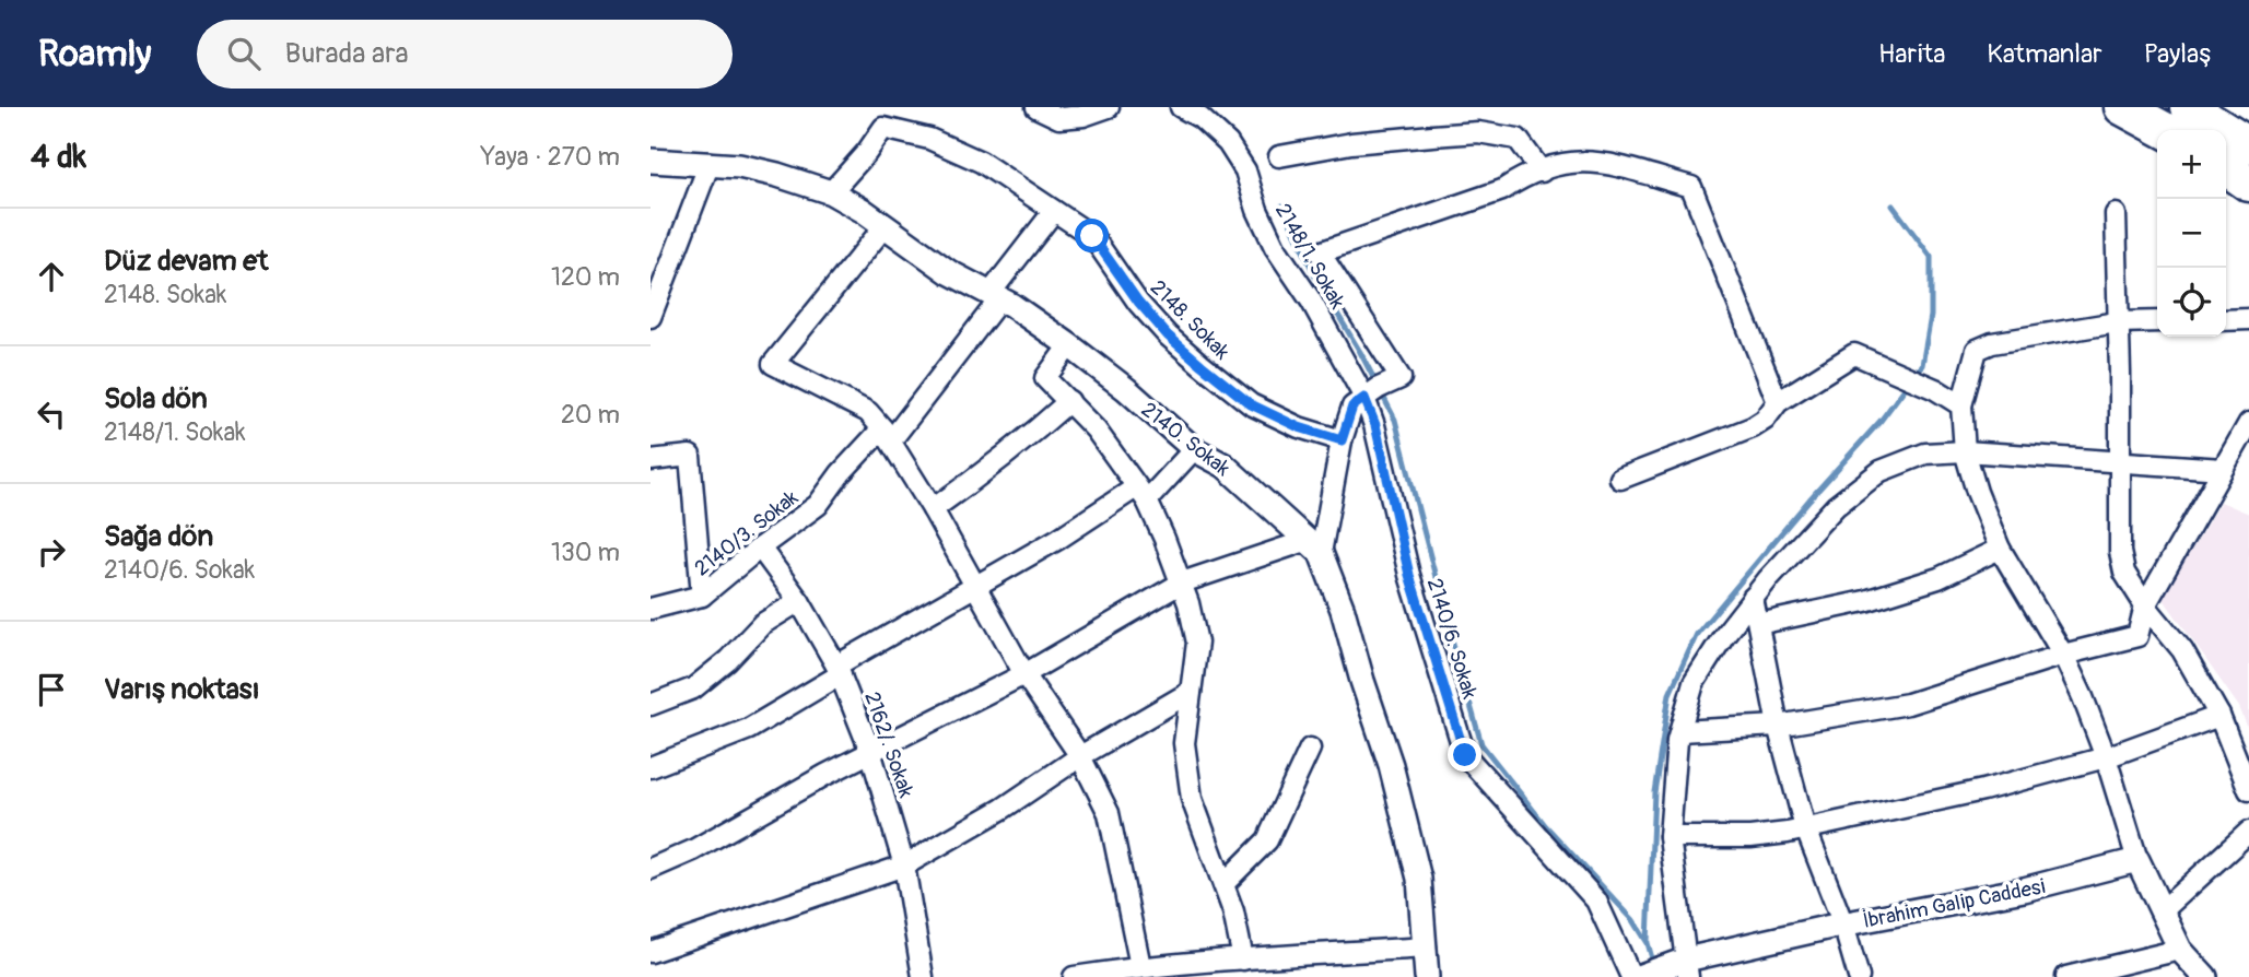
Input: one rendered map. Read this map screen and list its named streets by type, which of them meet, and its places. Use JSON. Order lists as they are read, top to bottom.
{
  "streets": {
    "street": [
      "2148/1. Sokak",
      "2148. Sokak",
      "2140. Sokak",
      "2140/3. Sokak",
      "2140/6. Sokak",
      "2162/. Sokak",
      "İbrahim Galip Caddesi"
    ]
  },
  "crossings": [
    ["2148/1. Sokak", "2140/6. Sokak"],
    ["2148. Sokak", "2140. Sokak"],
    ["2148. Sokak", "2140/3. Sokak"],
    ["2140. Sokak", "2140/3. Sokak"],
    ["2140/3. Sokak", "2162/. Sokak"]
  ],
  "page": {
    "header": "Roamly",
    "search": "Burada ara",
    "nav": ["Harita", "Katmanlar", "Paylaş"],
    "heading": ["4 dk", "Yaya · 270 m"],
    "map_buttons": ["+", "−"],
    "list": [
      ["Düz devam et", "2148. Sokak", "120 m"],
      ["Sola dön", "2148/1. Sokak", "20 m"],
      ["Sağa dön", "2140/6. Sokak", "130 m"],
      "Varış noktası"
    ]
  }
}
